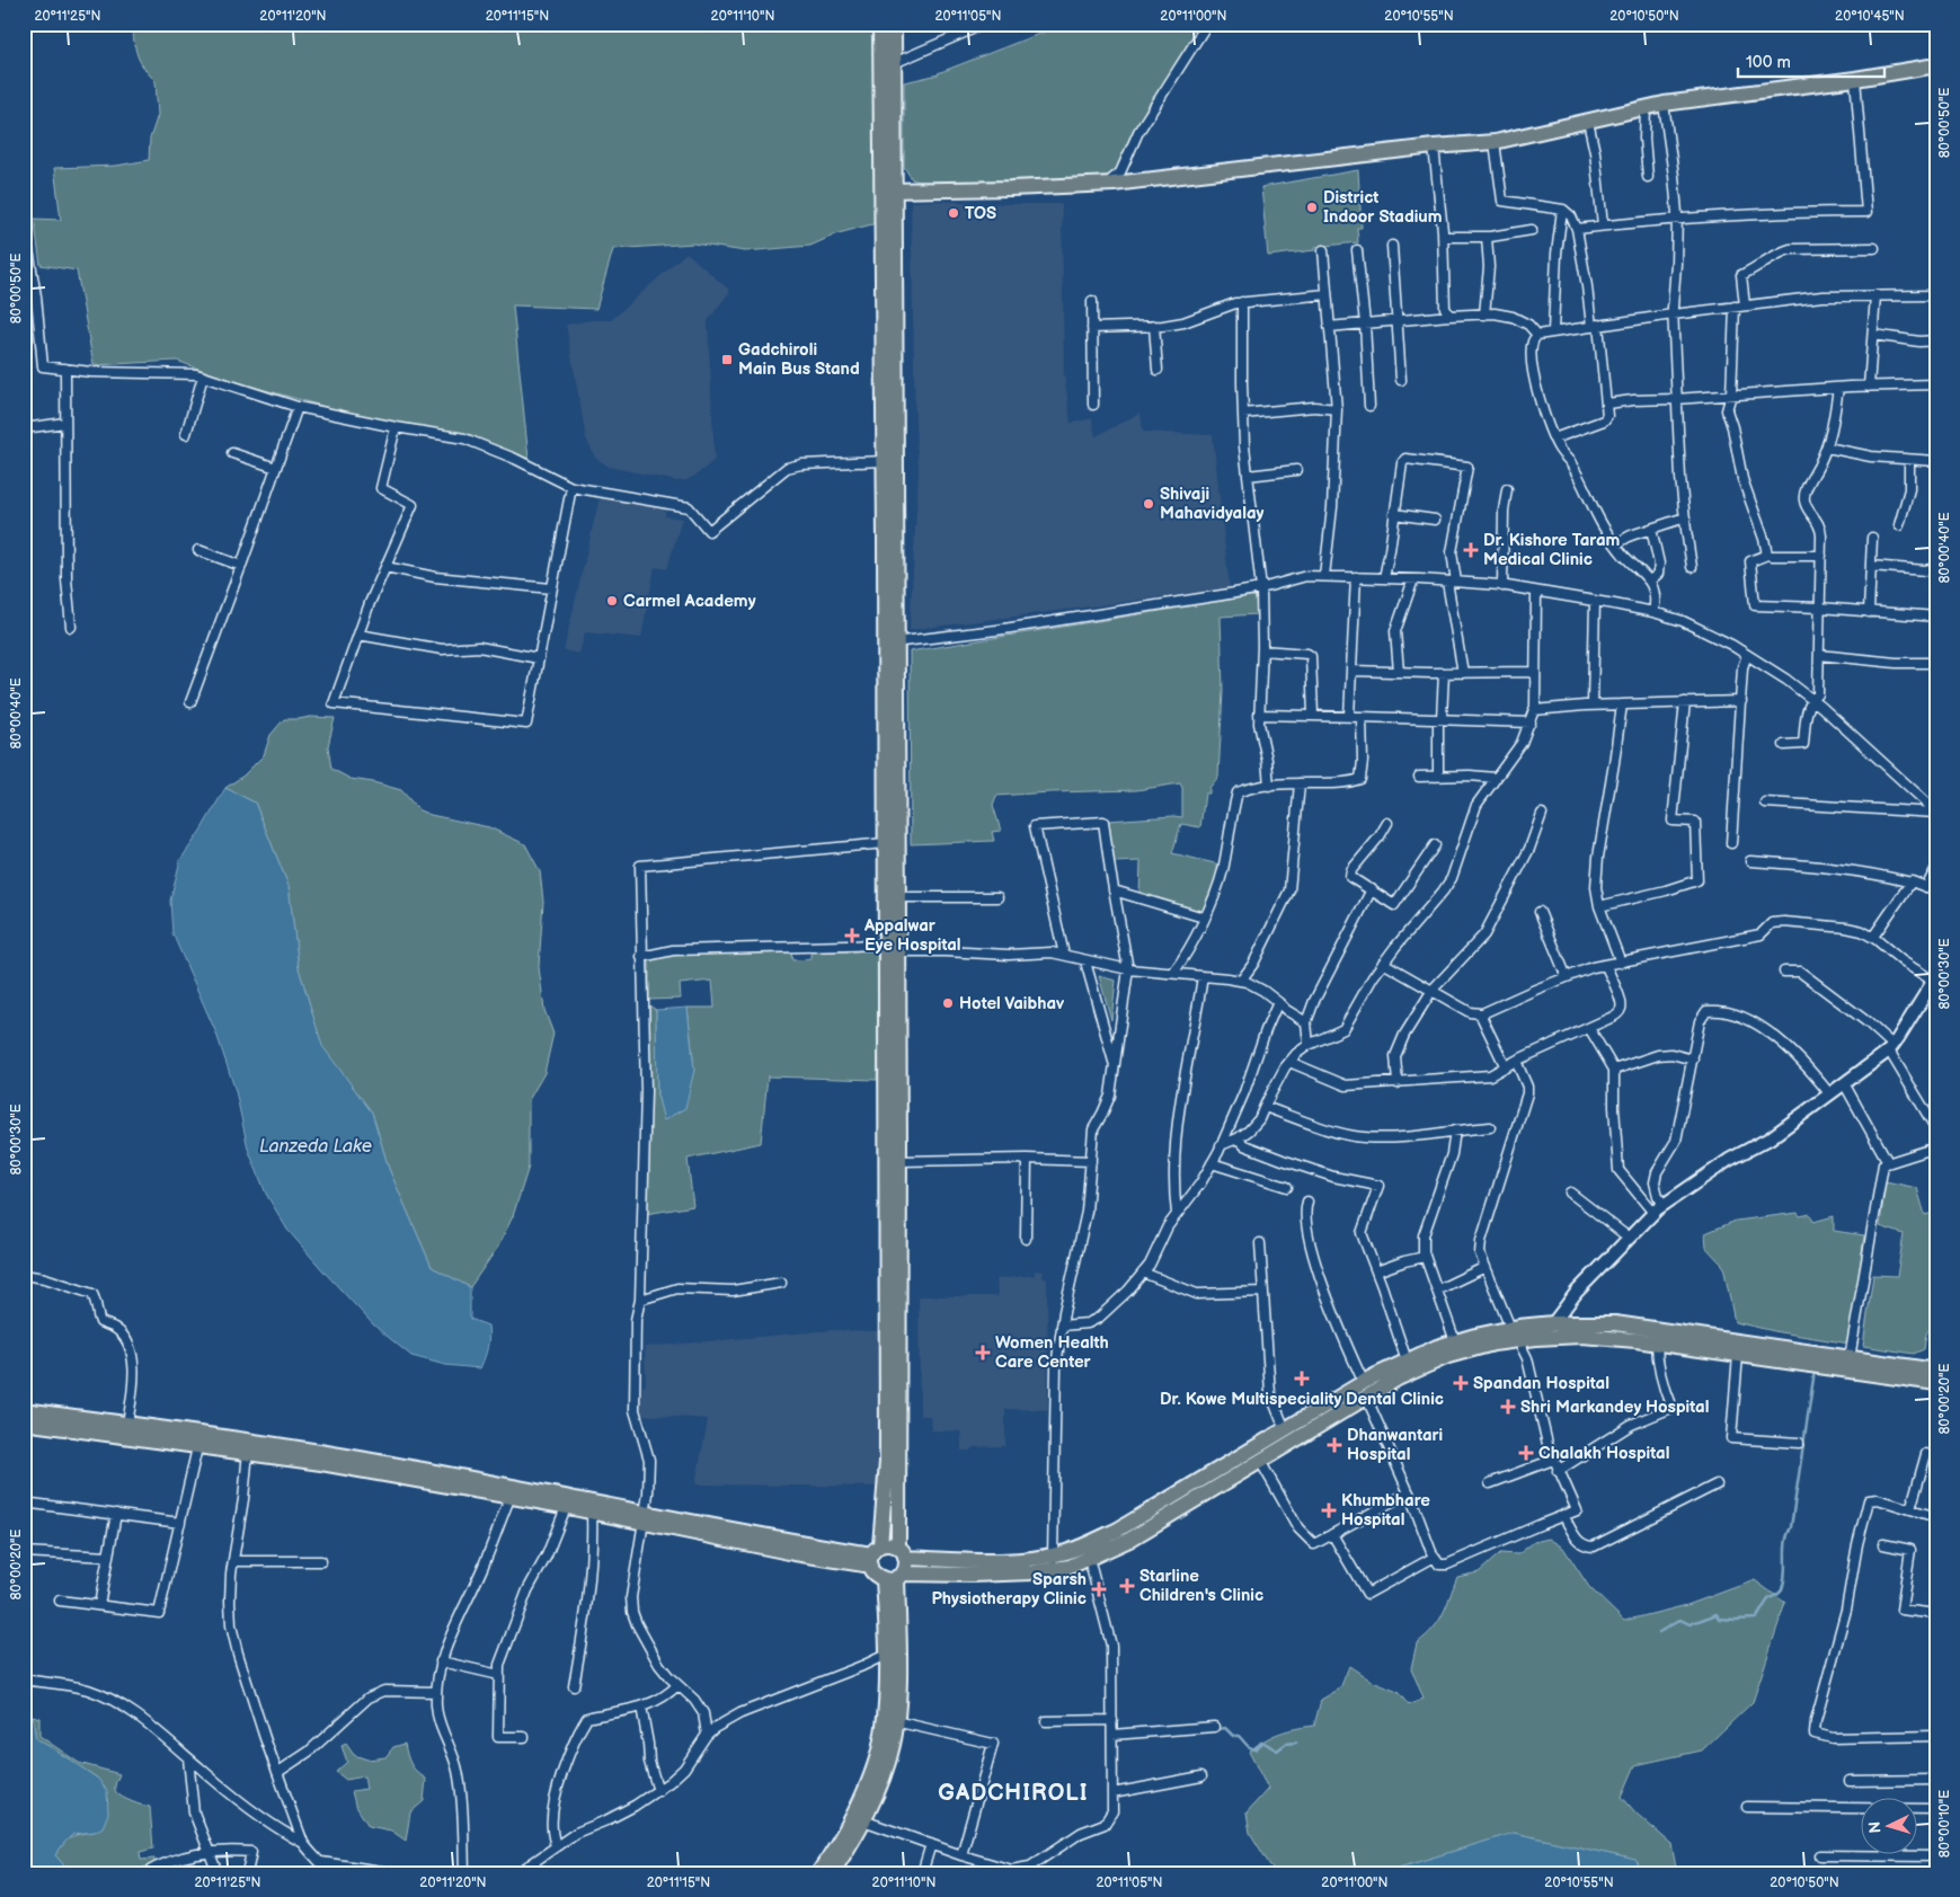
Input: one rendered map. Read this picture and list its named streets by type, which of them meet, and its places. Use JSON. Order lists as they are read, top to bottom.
{
  "districts": ["GADCHIROLI"],
  "water": ["Lanzeda Lake"],
  "places": {
    "other": [
      "District Indoor Stadium",
      "TOS",
      "Shivaji Mahavidyalay",
      "Carmel Academy",
      "Hotel Vaibhav"
    ],
    "transit": ["Gadchiroli Main Bus Stand"],
    "health": [
      "Dr. Kishore Taram Medical Clinic",
      "Appalwar Eye Hospital",
      "Women Health Care Center",
      "Dr. Kowe Multispeciality Dental Clinic",
      "Spandan Hospital",
      "Shri Markandey Hospital",
      "Dhanwantari Hospital",
      "Chalakh Hospital",
      "Khumbhare Hospital",
      "Starline Children's Clinic",
      "Sparsh Physiotherapy Clinic"
    ]
  },
  "scale_bar": "100 m",
  "north": "left",
  "coordinates": [
    "20°11'25\"N",
    "20°11'20\"N",
    "20°11'15\"N",
    "20°11'10\"N",
    "20°11'05\"N",
    "20°11'00\"N",
    "20°10'55\"N",
    "20°10'50\"N",
    "20°10'45\"N",
    "80°00'50\"E",
    "80°00'40\"E",
    "80°00'30\"E",
    "80°00'20\"E",
    "80°00'10\"E"
  ]
}
